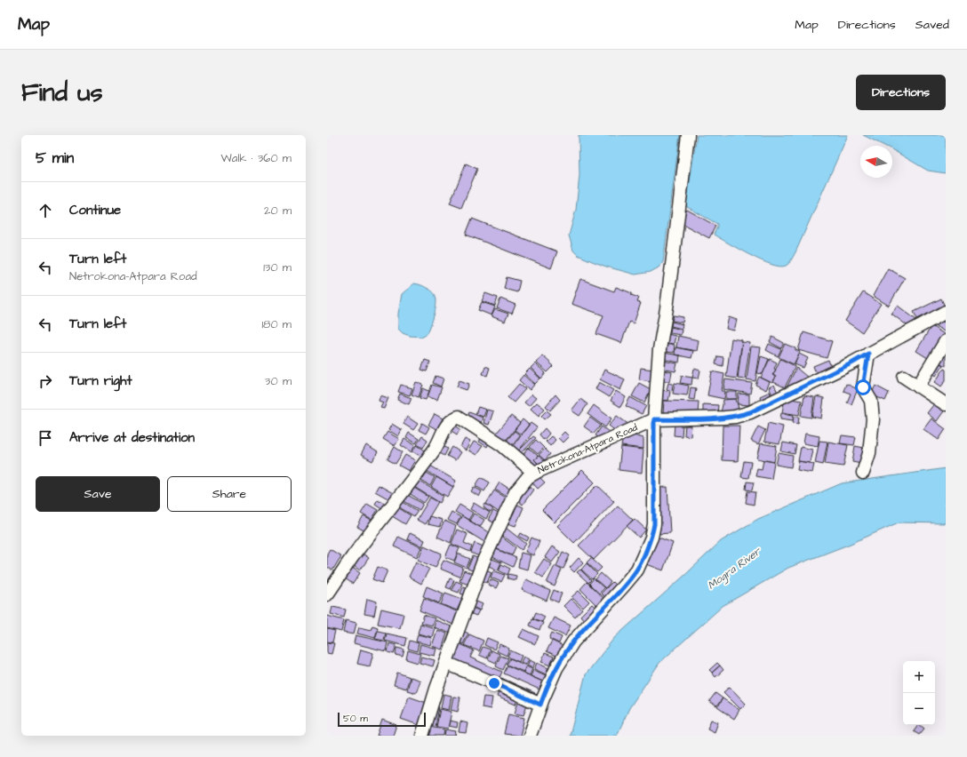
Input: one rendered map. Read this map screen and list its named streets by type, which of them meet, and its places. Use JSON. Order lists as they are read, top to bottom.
{
  "streets": {
    "street": ["Netrokona-Atpara Road"]
  },
  "water": ["Mogra River"],
  "scale_bar": "50 m",
  "north": "left",
  "page": {
    "header": "Map",
    "nav": ["Map", "Directions", "Saved"],
    "buttons": [
      "Directions",
      ["Save", "Share"]
    ],
    "title": "Find us",
    "heading": ["5 min", "Walk · 360 m"],
    "list": [
      ["Continue", "20 m"],
      ["Turn left", "Netrokona-Atpara Road", "130 m"],
      ["Turn left", "180 m"],
      ["Turn right", "30 m"],
      "Arrive at destination"
    ],
    "map_buttons": ["+", "−"],
    "scale": "50 m"
  }
}
